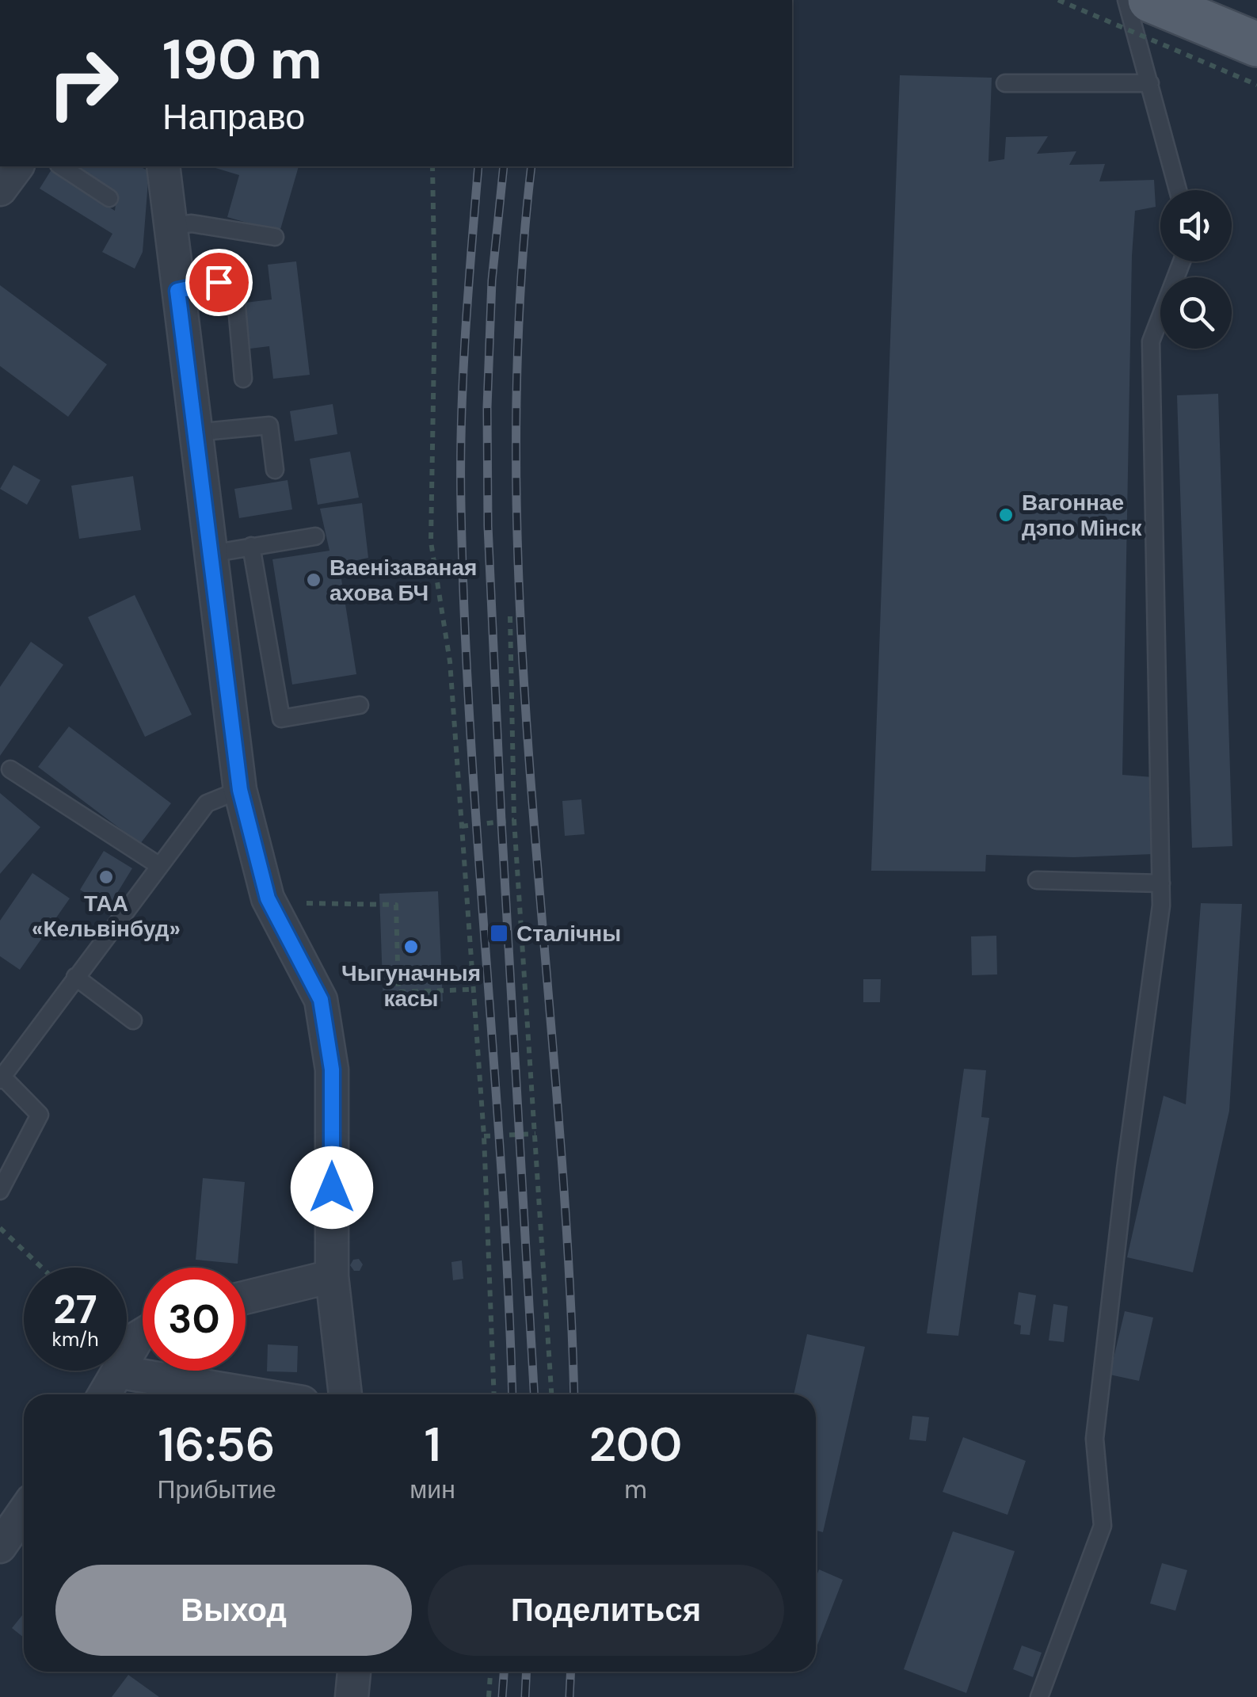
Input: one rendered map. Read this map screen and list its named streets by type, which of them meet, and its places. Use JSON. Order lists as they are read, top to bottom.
{
  "places": {
    "other": [
      "Вагоннае дэпо Мінск",
      "Ваенізаваная ахова БЧ",
      "ТАА «Кельвінбуд»",
      "Чыгуначныя касы"
    ],
    "transit": ["Сталічны"]
  },
  "page": {
    "turn": ["190 m", "Направо"],
    "speed": "27 km/h",
    "limit": "30",
    "eta": [
      "16:56",
      "Прибытие",
      "1",
      "мин",
      "200",
      "m"
    ],
    "buttons": ["Выход", "Поделиться"]
  }
}
